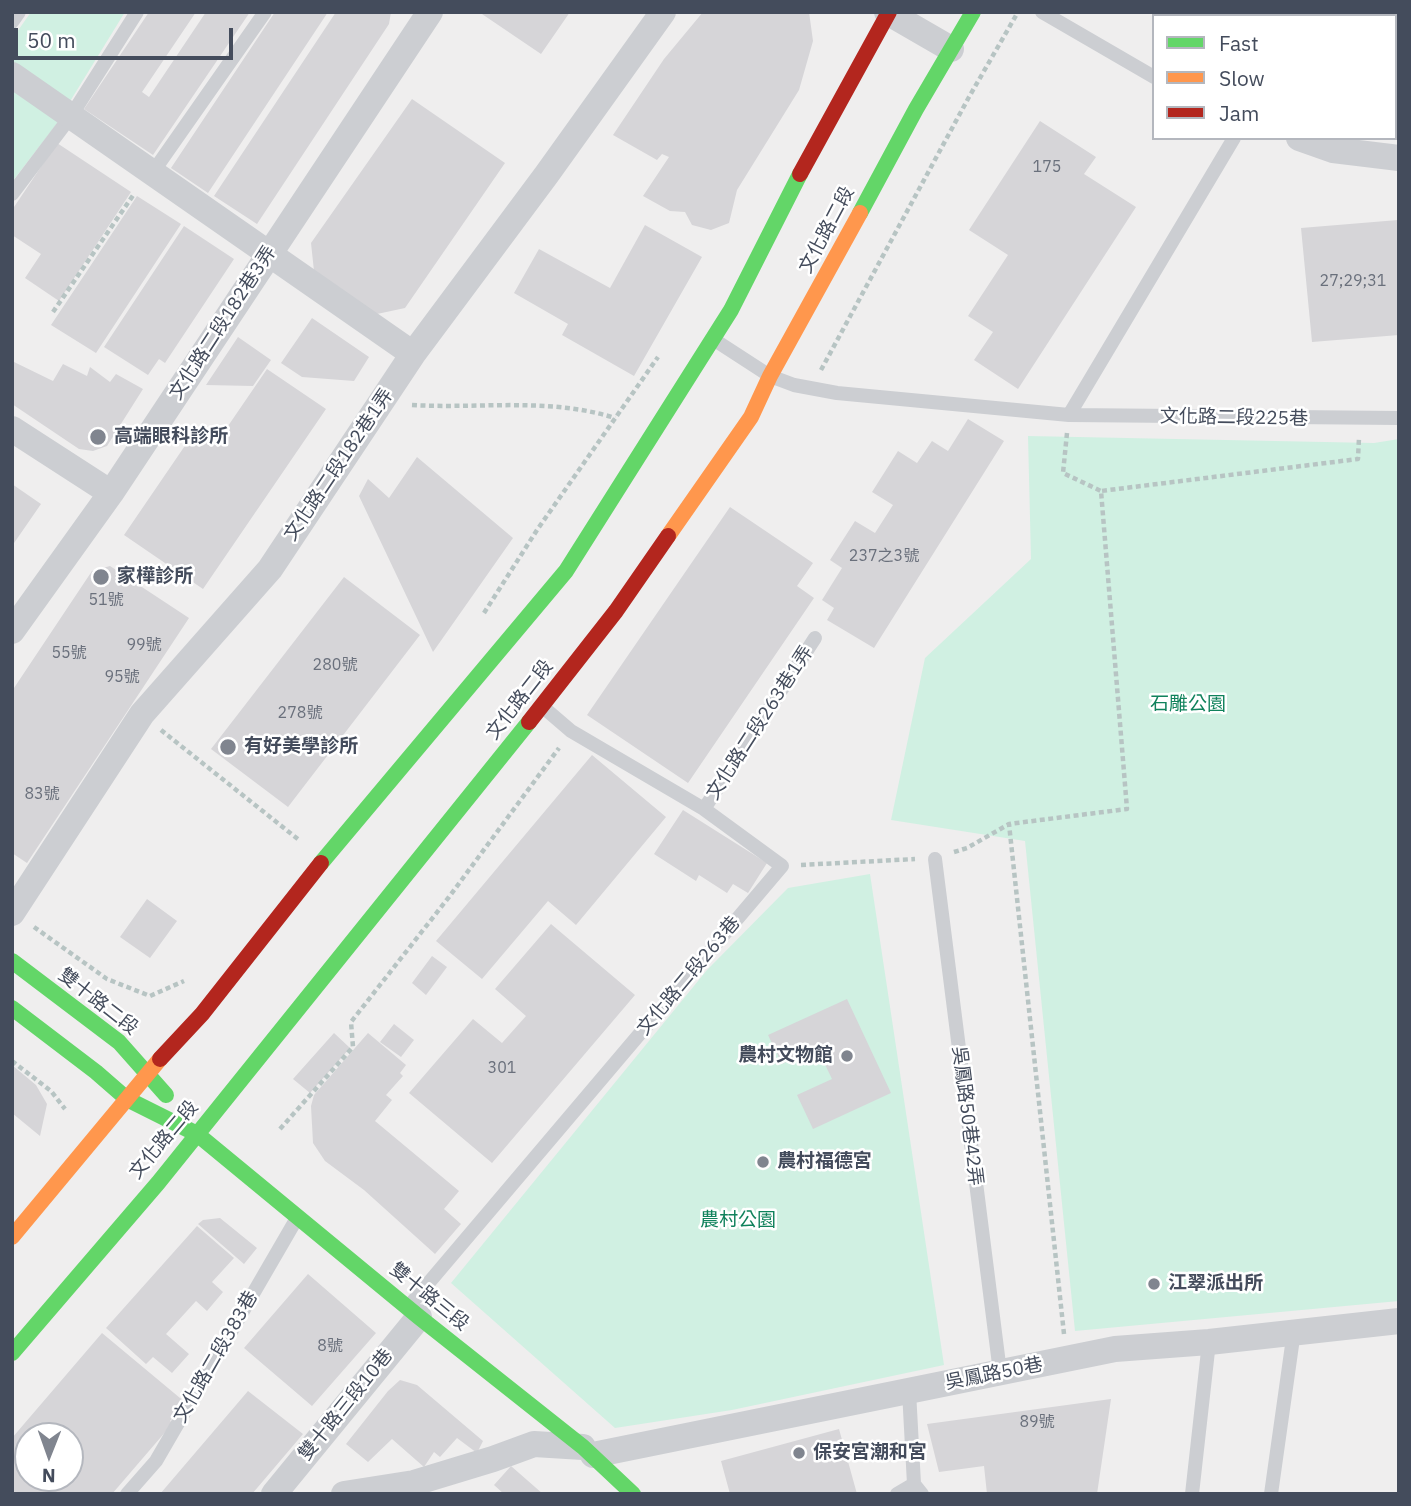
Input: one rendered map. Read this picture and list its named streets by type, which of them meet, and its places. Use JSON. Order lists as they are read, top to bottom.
{
  "streets": {
    "main road": ["文化路二段", "雙十路二段", "雙十路三段"],
    "street": [
      "文化路二段182巷3弄",
      "文化路二段182巷1弄",
      "吳鳳路50巷",
      "雙十路三段10巷"
    ],
    "lane": [
      "文化路二段225巷",
      "文化路二段263巷1弄",
      "文化路二段263巷",
      "吳鳳路50巷42弄",
      "文化路二段383巷"
    ]
  },
  "crossings": [
    ["文化路二段", "文化路二段225巷"],
    ["文化路二段", "雙十路二段"],
    ["文化路二段", "雙十路三段"],
    ["文化路二段263巷", "雙十路三段"],
    ["文化路二段263巷", "雙十路三段10巷"],
    ["雙十路二段", "雙十路三段"],
    ["吳鳳路50巷42弄", "吳鳳路50巷"],
    ["雙十路三段", "文化路二段383巷"],
    ["雙十路三段", "吳鳳路50巷"],
    ["雙十路三段", "雙十路三段10巷"]
  ],
  "parks": ["石雕公園", "農村公園"],
  "places": [
    "高端眼科診所",
    "家樺診所",
    "有好美學診所",
    "農村文物館",
    "農村福德宮",
    "江翠派出所",
    "保安宮潮和宮"
  ],
  "house_numbers": [
    "175",
    "27;29;31",
    "237之3號",
    "51號",
    "99號",
    "55號",
    "280號",
    "95號",
    "278號",
    "83號",
    "301",
    "8號",
    "89號"
  ],
  "legend": ["Fast", "Slow", "Jam"],
  "scale_bar": "50 m",
  "north": "bottom"
}
